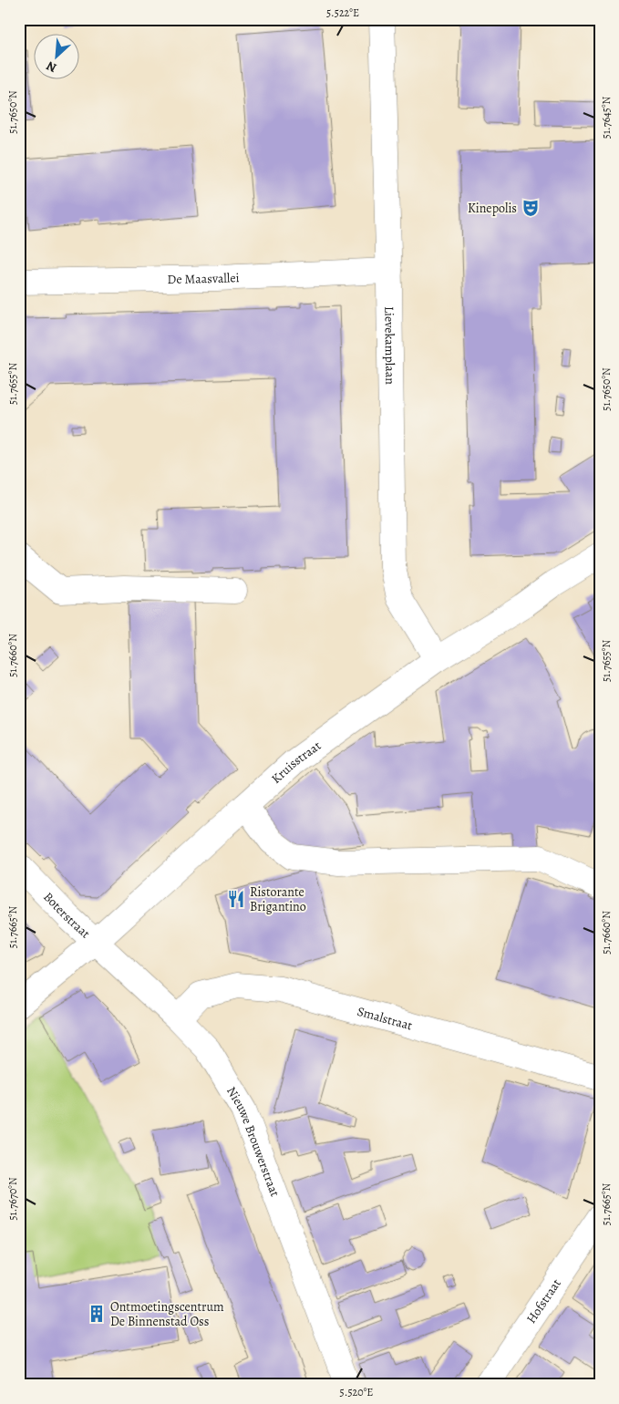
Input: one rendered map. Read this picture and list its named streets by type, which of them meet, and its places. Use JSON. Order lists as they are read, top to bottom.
{
  "streets": {
    "street": [
      "De Maasvallei",
      "Lievekamplaan",
      "Kruisstraat",
      "Boterstraat",
      "Smalstraat",
      "Nieuwe Brouwerstraat",
      "Hofstraat"
    ]
  },
  "crossings": [
    ["De Maasvallei", "Lievekamplaan"],
    ["Lievekamplaan", "Kruisstraat"],
    ["Kruisstraat", "Boterstraat"],
    ["Kruisstraat", "Nieuwe Brouwerstraat"],
    ["Boterstraat", "Nieuwe Brouwerstraat"],
    ["Smalstraat", "Nieuwe Brouwerstraat"]
  ],
  "places": {
    "theatre": ["Kinepolis"],
    "restaurant": ["Ristorante Brigantino"],
    "building": ["Ontmoetingscentrum De Binnenstad Oss"]
  },
  "north": "bottom left",
  "coordinates": [
    "5.522°E",
    "51.7650°N",
    "51.7645°N",
    "51.7655°N",
    "51.7660°N",
    "51.7665°N",
    "51.7670°N",
    "5.520°E"
  ]
}
